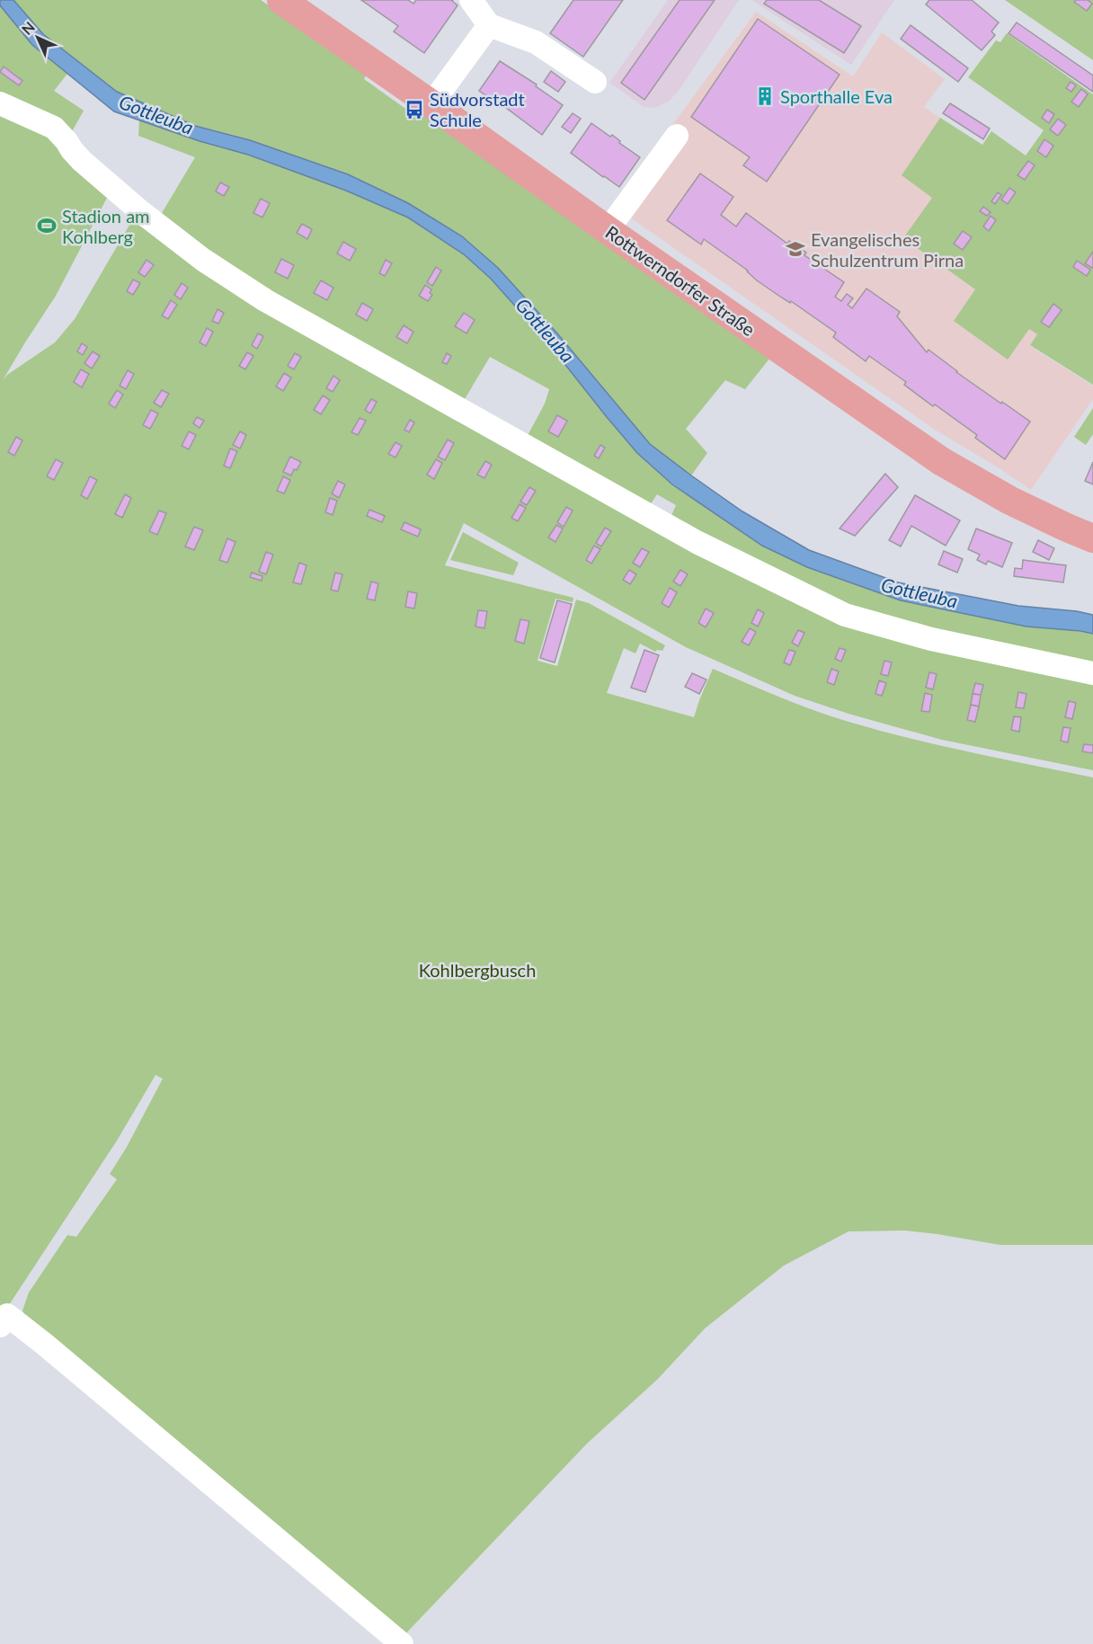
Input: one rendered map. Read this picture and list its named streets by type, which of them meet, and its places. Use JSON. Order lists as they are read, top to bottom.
{
  "streets": {
    "main road": ["Rottwerndorfer Straße"]
  },
  "water": ["Gottleuba"],
  "parks": ["Kohlbergbusch"],
  "places": {
    "building": ["Sporthalle Eva"],
    "bus stop": ["Südvorstadt Schule"],
    "sports": ["Stadion am Kohlberg"],
    "school or university": ["Evangelisches Schulzentrum Pirna"]
  },
  "north": "top left"
}
